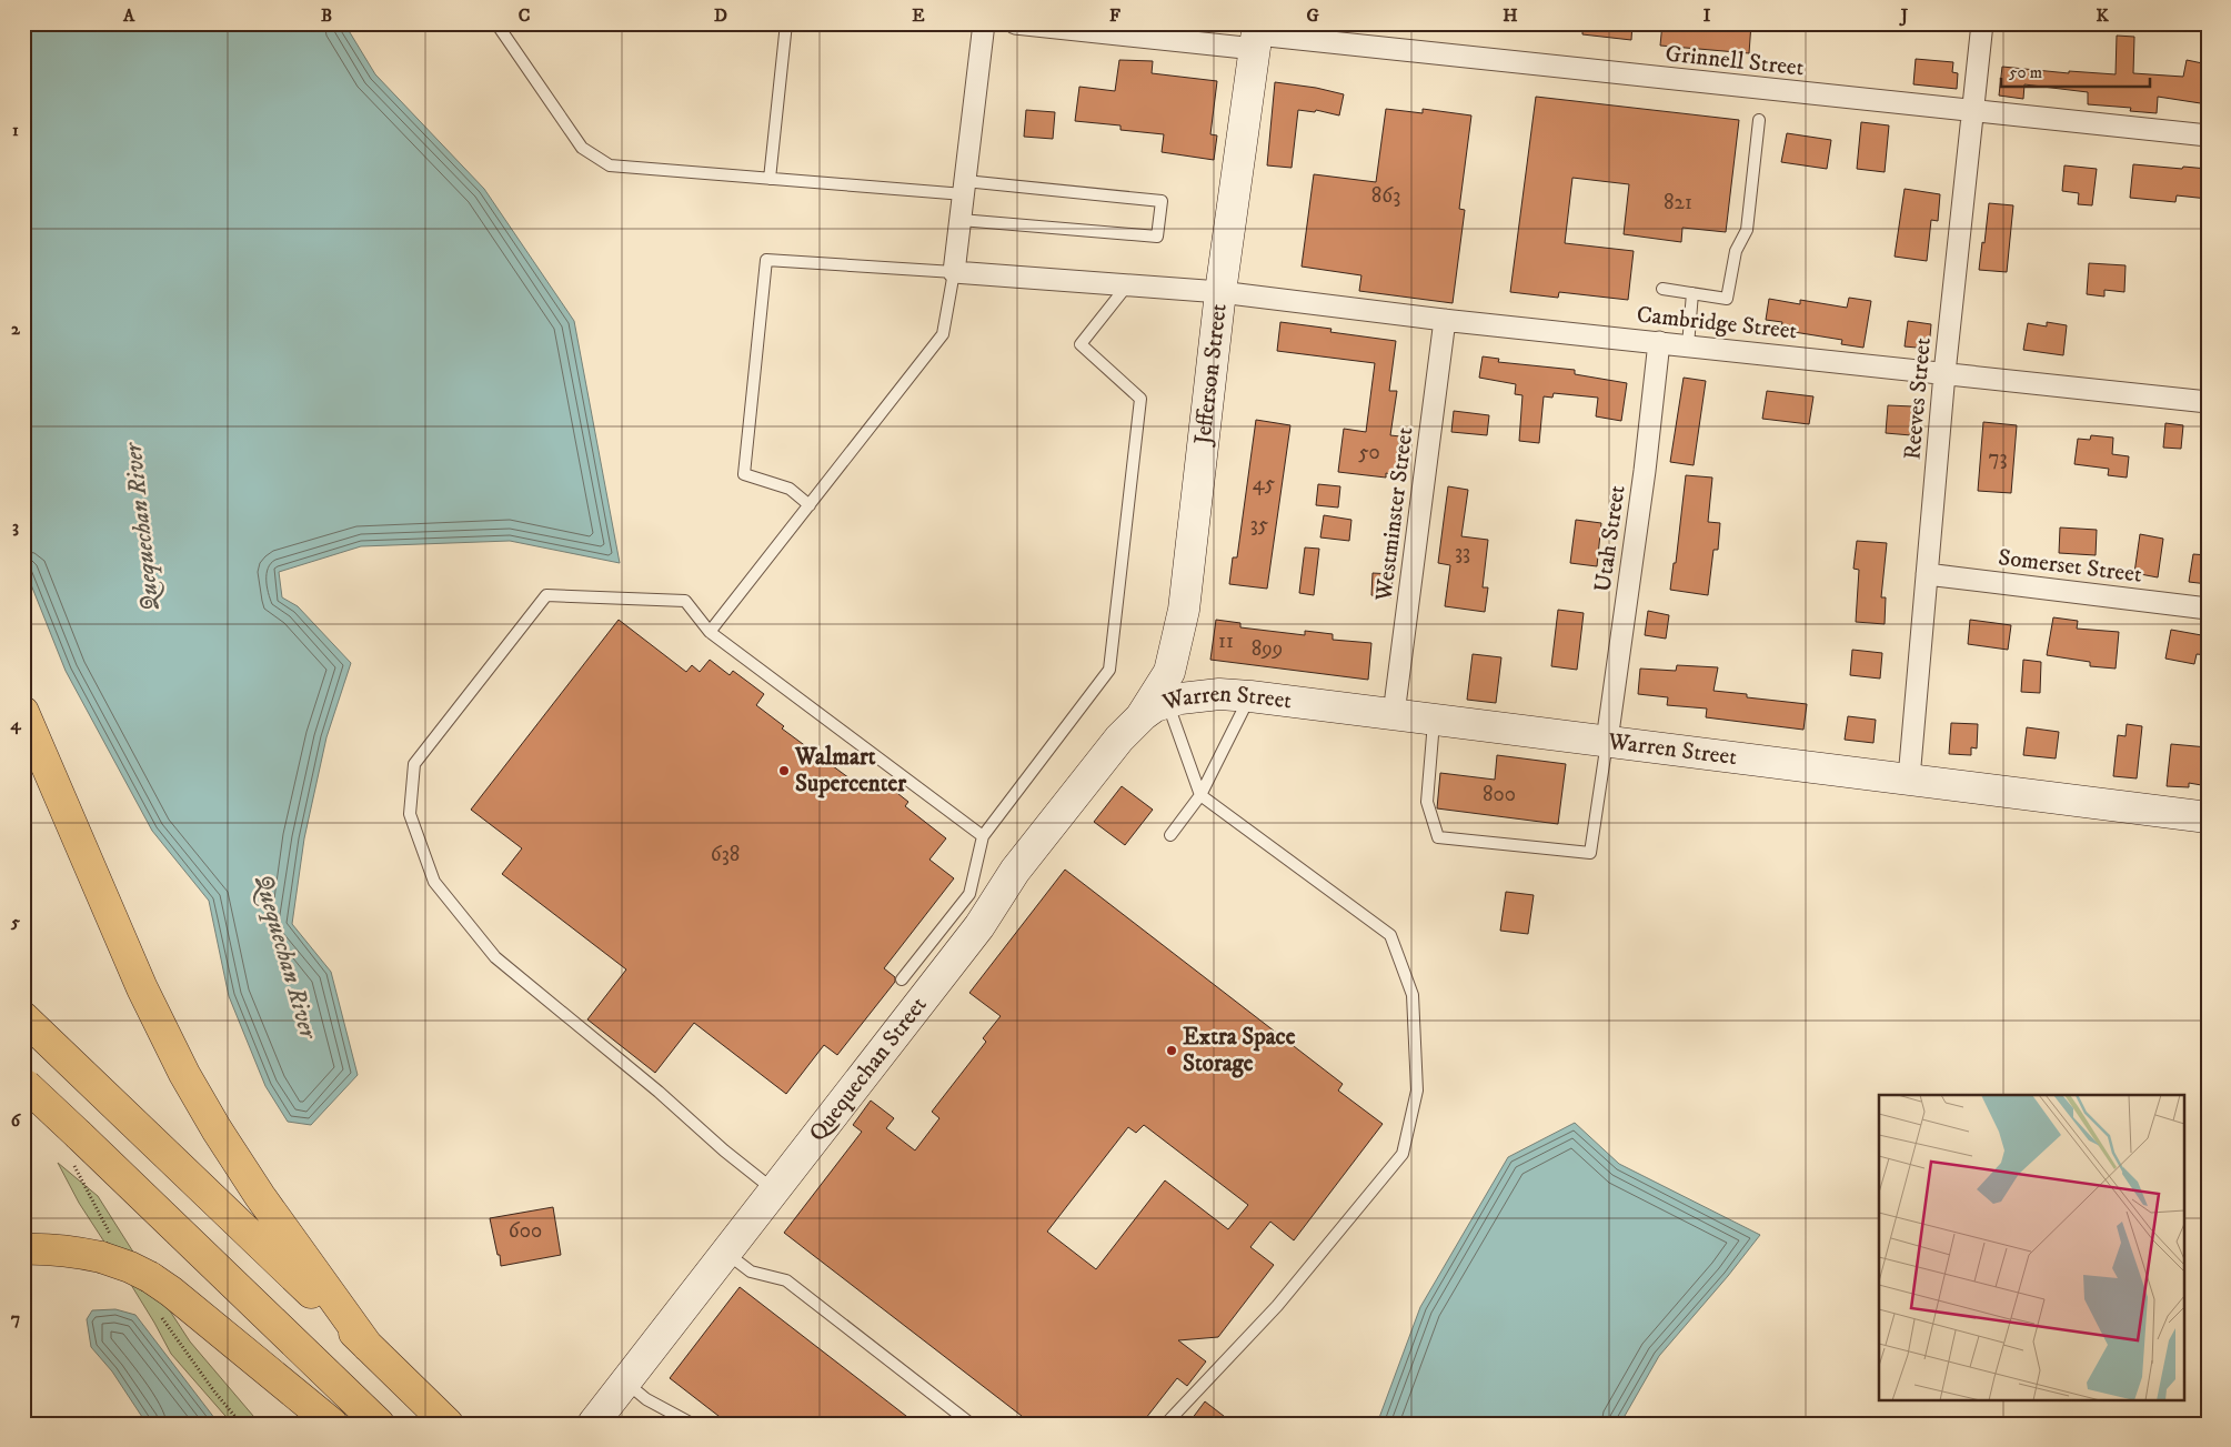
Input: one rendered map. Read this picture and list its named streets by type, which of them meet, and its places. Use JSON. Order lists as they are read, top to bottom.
{
  "streets": {
    "main road": ["Jefferson Street", "Warren Street", "Quequechan Street"],
    "street": [
      "Grinnell Street",
      "Cambridge Street",
      "Reeves Street",
      "Westminster Street",
      "Utah Street",
      "Somerset Street"
    ]
  },
  "crossings": [
    ["Grinnell Street", "Jefferson Street"],
    ["Grinnell Street", "Reeves Street"],
    ["Cambridge Street", "Jefferson Street"],
    ["Cambridge Street", "Reeves Street"],
    ["Cambridge Street", "Westminster Street"],
    ["Cambridge Street", "Utah Street"],
    ["Jefferson Street", "Warren Street"],
    ["Jefferson Street", "Quequechan Street"],
    ["Reeves Street", "Somerset Street"],
    ["Reeves Street", "Warren Street"],
    ["Westminster Street", "Warren Street"],
    ["Utah Street", "Warren Street"],
    ["Warren Street", "Quequechan Street"]
  ],
  "water": ["Quequechan River"],
  "places": ["Walmart Supercenter", "Extra Space Storage"],
  "house_numbers": [
    "863",
    "821",
    "50",
    "73",
    "45",
    "35",
    "33",
    "11",
    "899",
    "800",
    "638",
    "600"
  ],
  "scale_bar": "50 m",
  "grid": {
    "columns": [
      "A",
      "B",
      "C",
      "D",
      "E",
      "F",
      "G",
      "H",
      "I",
      "J",
      "K"
    ],
    "rows": [
      "1",
      "2",
      "3",
      "4",
      "5",
      "6",
      "7"
    ]
  }
}
